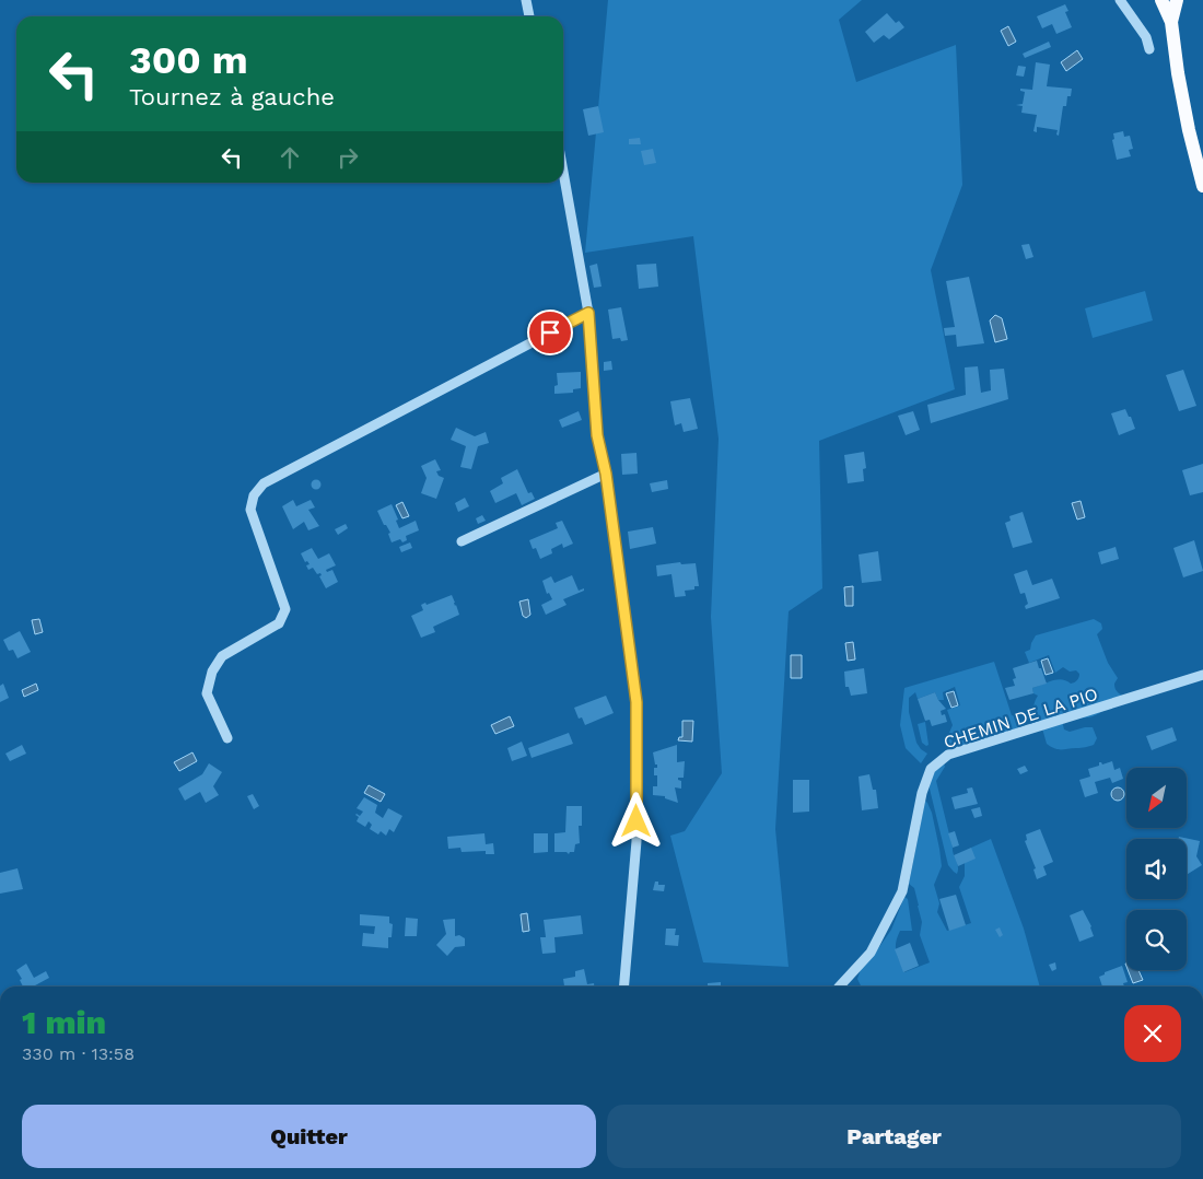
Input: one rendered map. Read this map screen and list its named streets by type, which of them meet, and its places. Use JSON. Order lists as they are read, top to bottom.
{
  "streets": {
    "street": ["CHEMIN DE LA PIO"]
  },
  "north": "bottom left",
  "page": {
    "turn": ["300 m", "Tournez à gauche"],
    "heading": ["1 min", "330 m · 13:58"],
    "buttons": ["Quitter", "Partager"]
  }
}
